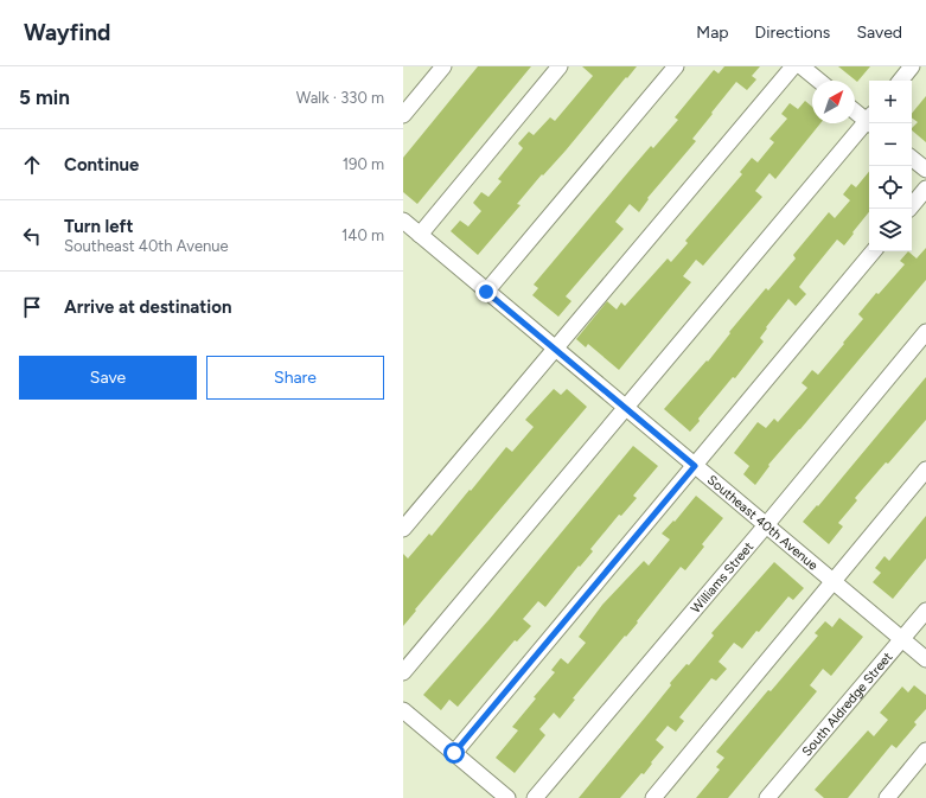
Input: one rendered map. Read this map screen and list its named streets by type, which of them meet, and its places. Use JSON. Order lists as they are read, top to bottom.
{
  "streets": {
    "street": ["Southeast 40th Avenue", "Williams Street", "South Aldredge Street"]
  },
  "crossings": [
    ["Southeast 40th Avenue", "Williams Street"],
    ["Southeast 40th Avenue", "South Aldredge Street"]
  ],
  "north": "top right",
  "page": {
    "header": "Wayfind",
    "nav": ["Map", "Directions", "Saved"],
    "heading": ["5 min", "Walk · 330 m"],
    "map_buttons": ["+", "−"],
    "list": [
      ["Continue", "190 m"],
      ["Turn left", "Southeast 40th Avenue", "140 m"],
      "Arrive at destination"
    ],
    "buttons": ["Save", "Share"]
  }
}
